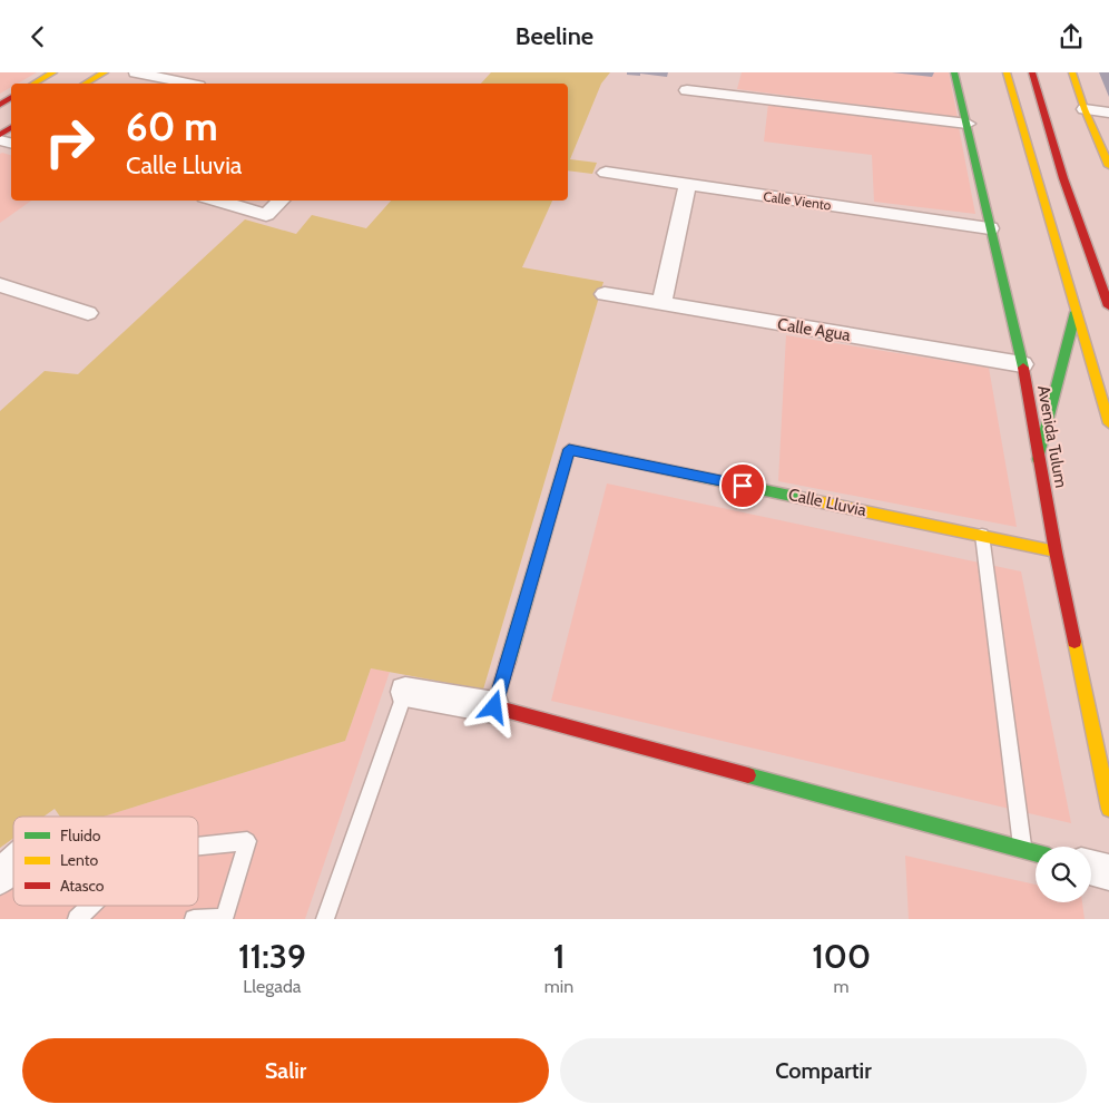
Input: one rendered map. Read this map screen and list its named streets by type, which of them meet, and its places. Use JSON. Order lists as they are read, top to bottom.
{
  "streets": {
    "street": [
      "Calle Viento",
      "Calle Agua",
      "Avenida Tulum",
      "Calle Lluvia"
    ]
  },
  "crossings": [
    ["Calle Viento", "Avenida Tulum"],
    ["Calle Agua", "Avenida Tulum"],
    ["Avenida Tulum", "Calle Lluvia"]
  ],
  "legend": ["Fluido", "Lento", "Atasco"],
  "page": {
    "header": "Beeline",
    "turn": ["60 m", "Calle Lluvia"],
    "eta": [
      "11:39",
      "Llegada",
      "1",
      "min",
      "100",
      "m"
    ],
    "buttons": ["Salir", "Compartir"]
  }
}
